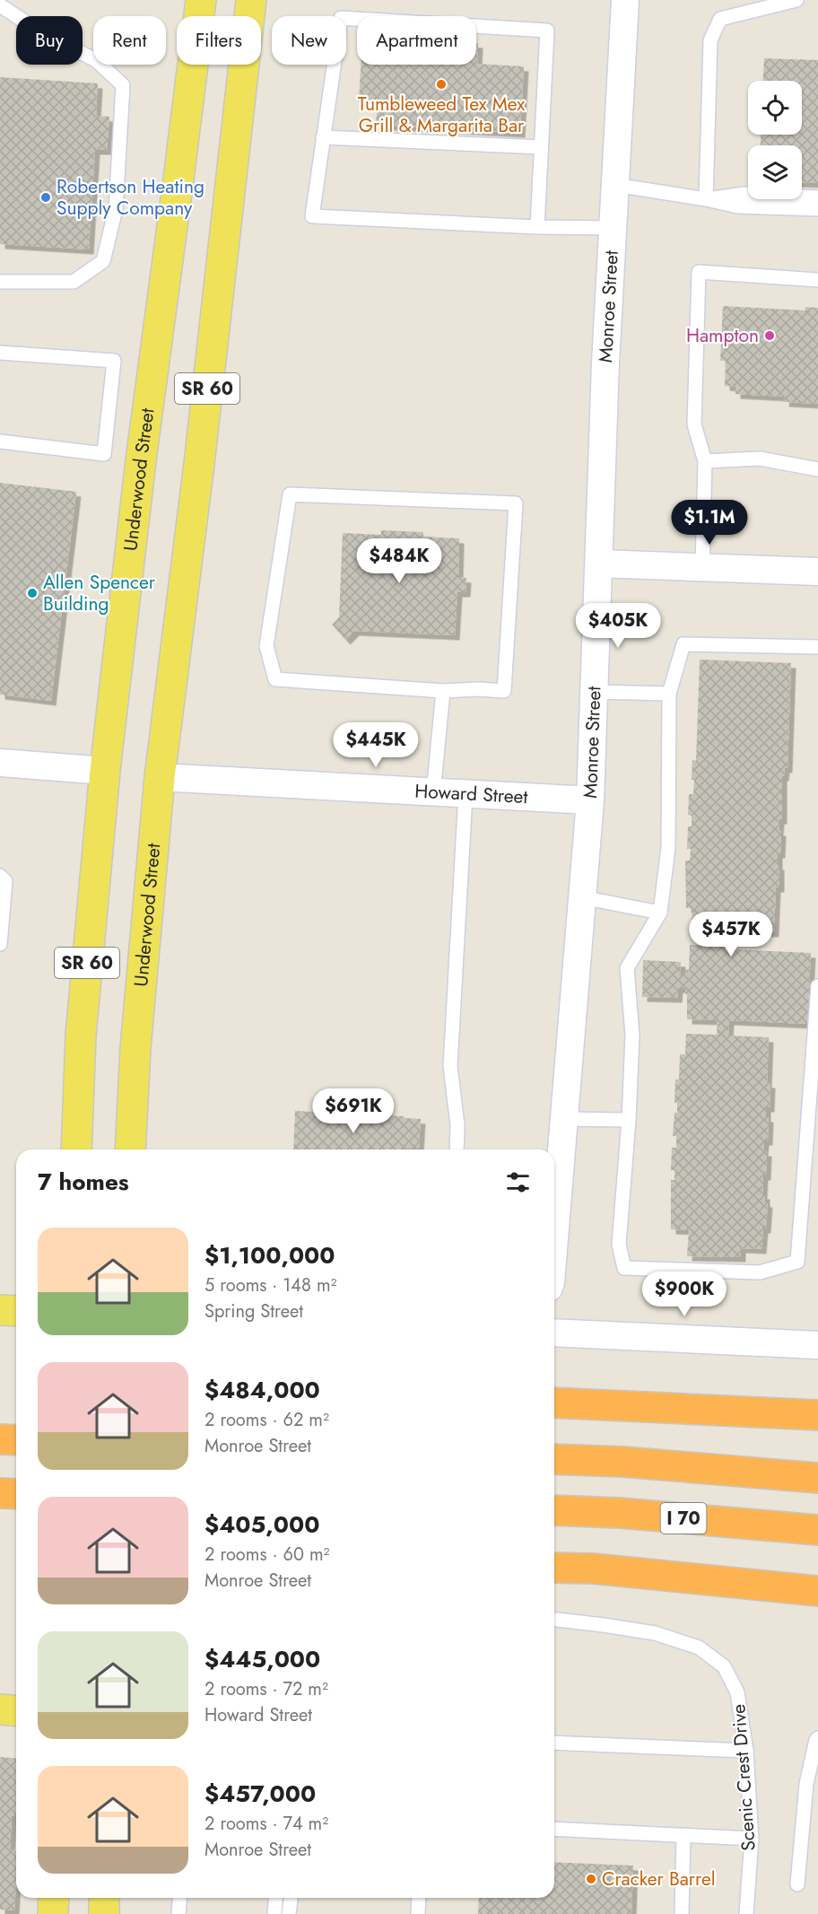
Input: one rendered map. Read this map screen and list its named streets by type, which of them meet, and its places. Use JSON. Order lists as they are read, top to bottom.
{
  "streets": {
    "highway": ["I 70"],
    "main road": ["SR 60", "Underwood Street"],
    "street": ["Monroe Street", "Howard Street"],
    "lane": ["Scenic Crest Drive"]
  },
  "crossings": [
    ["Monroe Street", "Howard Street"],
    ["Underwood Street", "Howard Street"]
  ],
  "places": [
    "Tumbleweed Tex Mex Grill & Margarita Bar",
    "Robertson Heating Supply Company",
    "Hampton",
    "Allen Spencer Building",
    "Cracker Barrel"
  ],
  "page": {
    "chip": [
      "Buy",
      "Rent",
      "Filters",
      "New",
      "Apartment"
    ],
    "price": [
      "$1.1M",
      "$484K",
      "$405K",
      "$445K",
      "$457K",
      "$691K",
      "$900K"
    ],
    "heading": "7 homes",
    "list": [
      {
        "name": "$1,100,000",
        "note": "5 rooms · 148 m² · Spring Street"
      },
      {
        "name": "$484,000",
        "note": "2 rooms · 62 m² · Monroe Street"
      },
      {
        "name": "$405,000",
        "note": "2 rooms · 60 m² · Monroe Street"
      },
      {
        "name": "$445,000",
        "note": "2 rooms · 72 m² · Howard Street"
      },
      {
        "name": "$457,000",
        "note": "2 rooms · 74 m² · Monroe Street"
      }
    ]
  }
}
